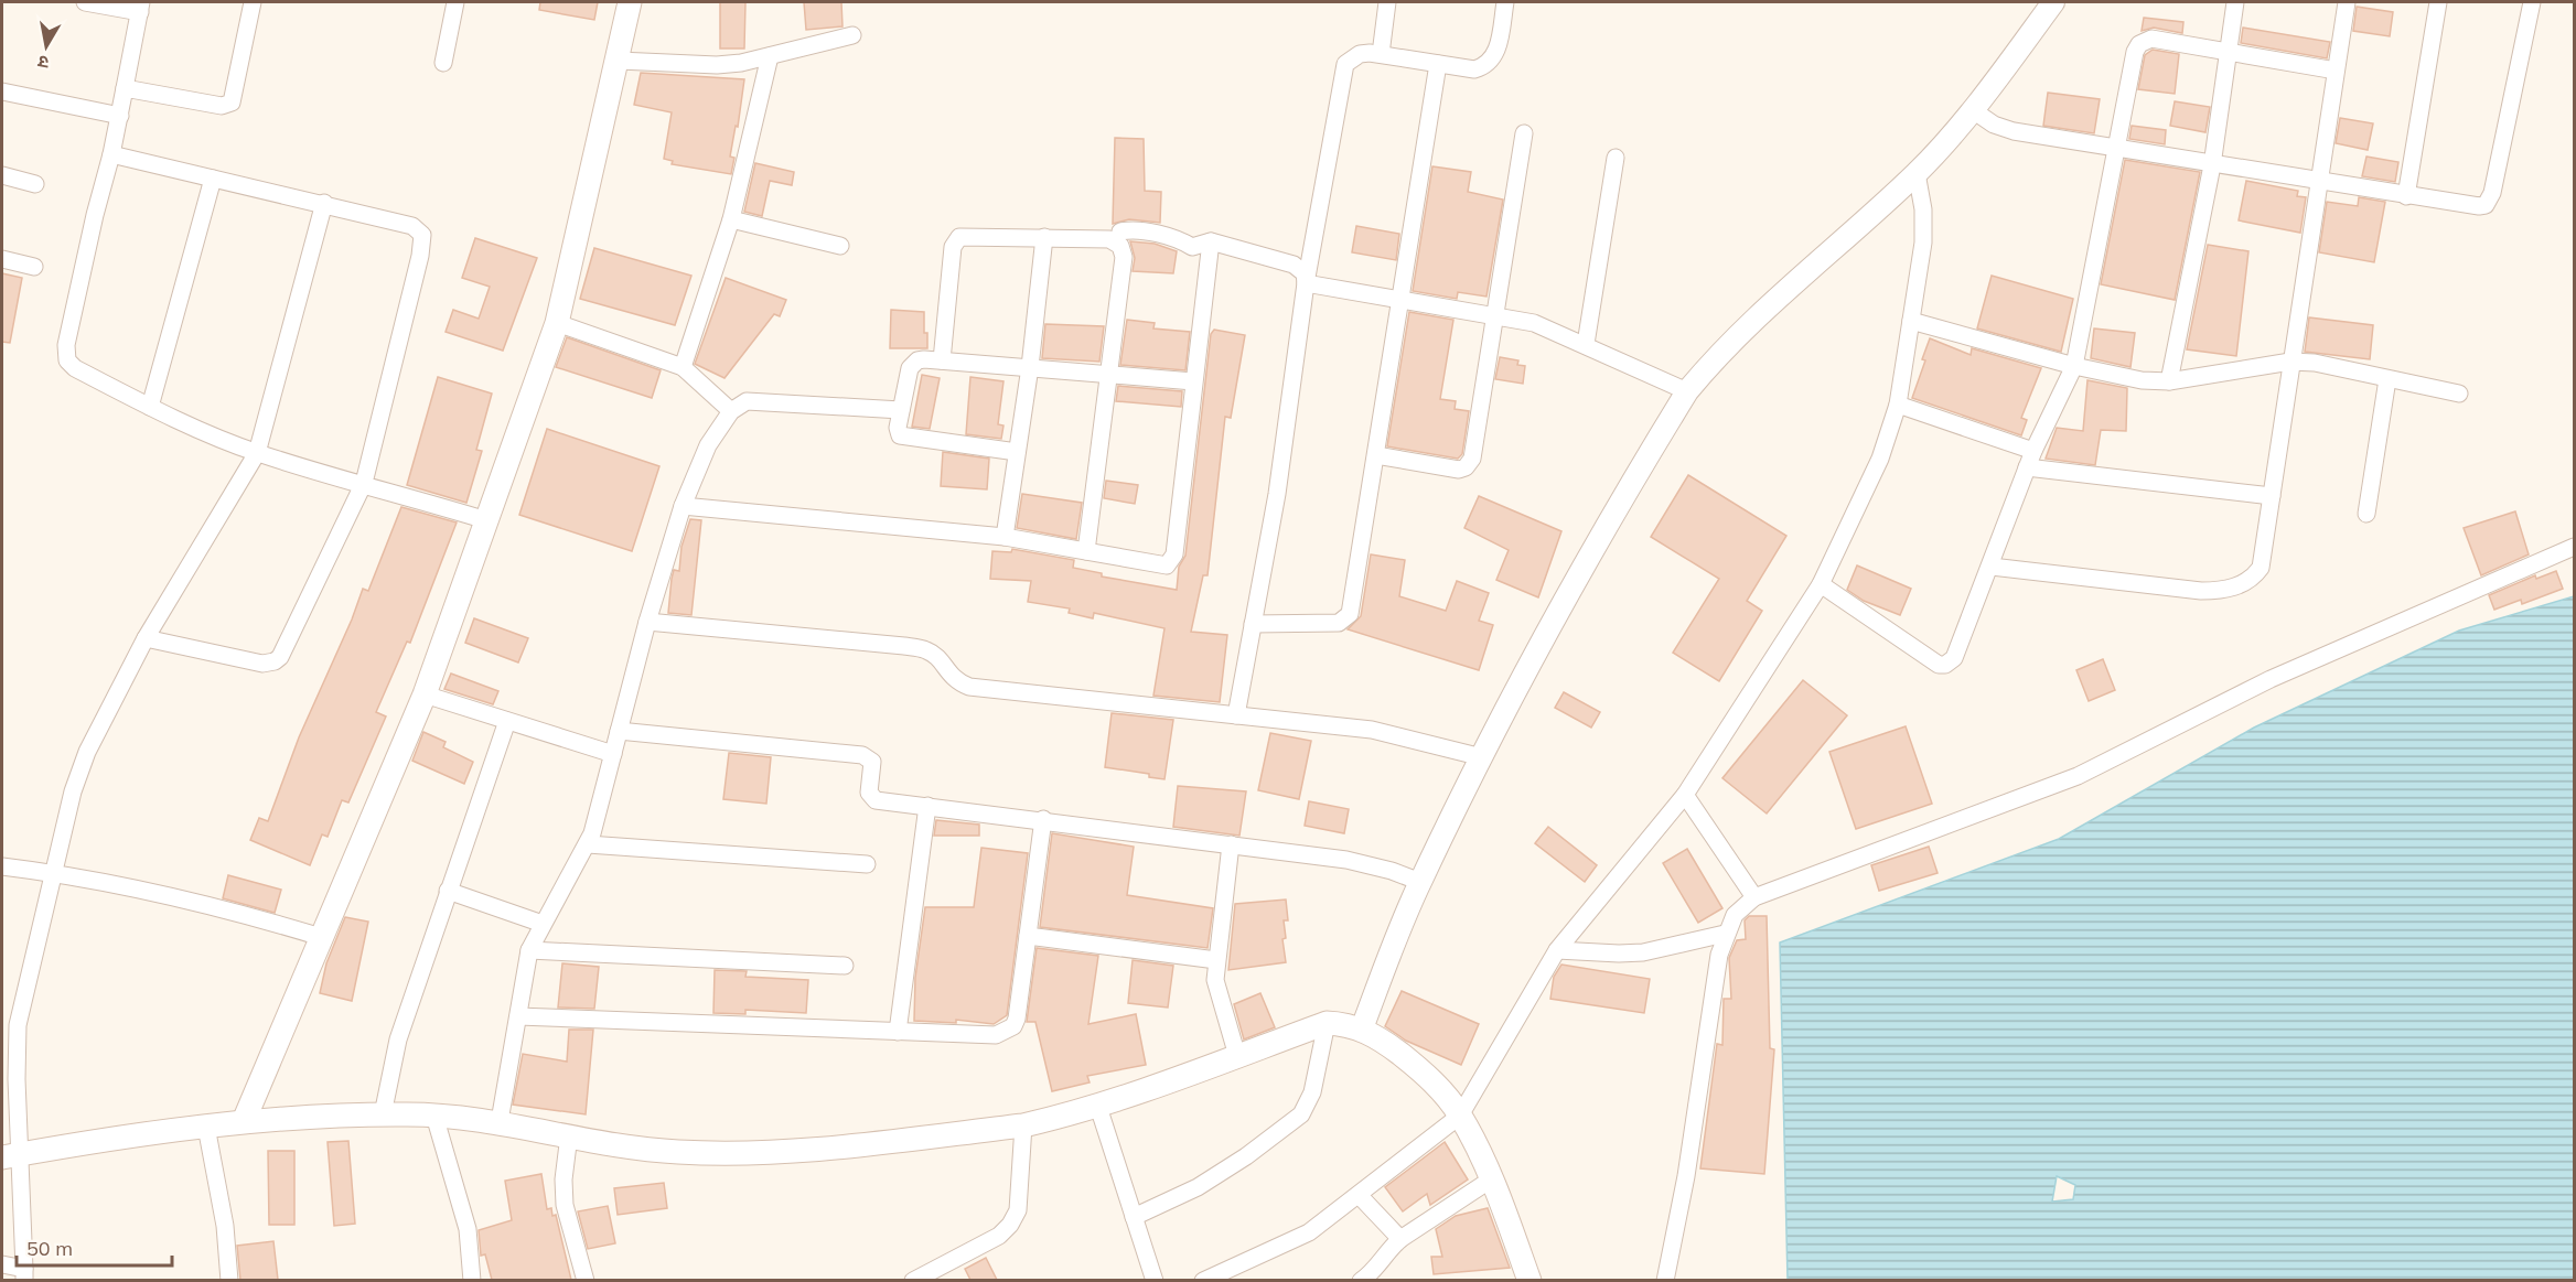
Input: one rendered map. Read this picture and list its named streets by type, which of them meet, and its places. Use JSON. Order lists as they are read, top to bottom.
{
  "scale_bar": "50 m",
  "north": "bottom"
}
